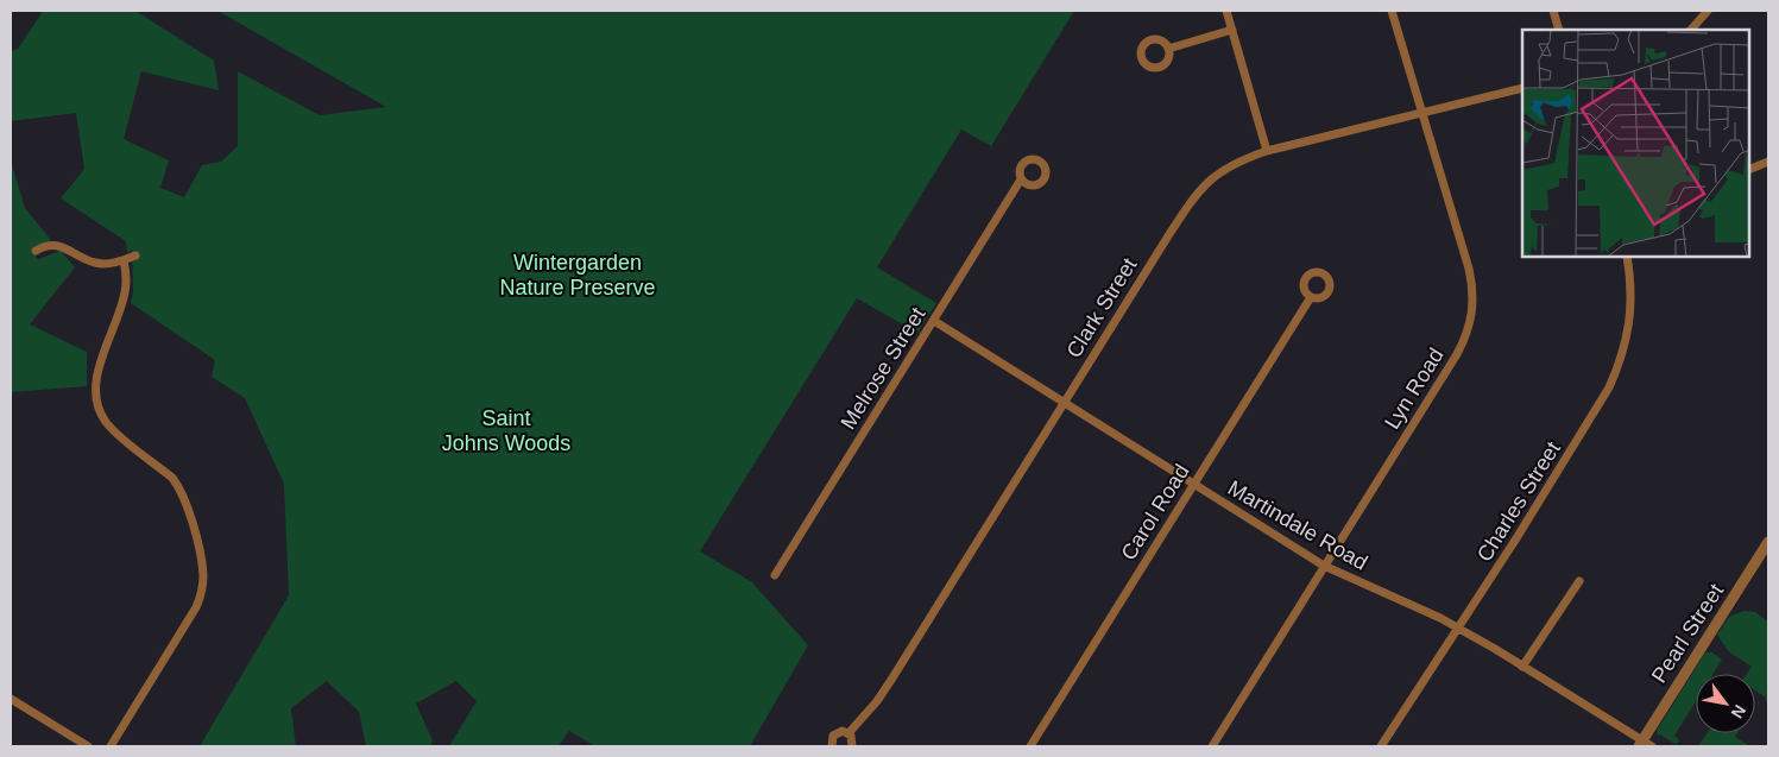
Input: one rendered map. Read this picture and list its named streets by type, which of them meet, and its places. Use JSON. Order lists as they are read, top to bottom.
{
  "streets": {
    "street": [
      "Clark Street",
      "Melrose Street",
      "Lyn Road",
      "Charles Street",
      "Carol Road",
      "Martindale Road",
      "Pearl Street"
    ]
  },
  "crossings": [
    ["Clark Street", "Lyn Road"],
    ["Clark Street", "Martindale Road"],
    ["Melrose Street", "Martindale Road"],
    ["Lyn Road", "Martindale Road"],
    ["Charles Street", "Martindale Road"],
    ["Carol Road", "Martindale Road"],
    ["Martindale Road", "Pearl Street"]
  ],
  "parks": ["Wintergarden Nature Preserve", "Saint Johns Woods"],
  "north": "bottom right"
}
